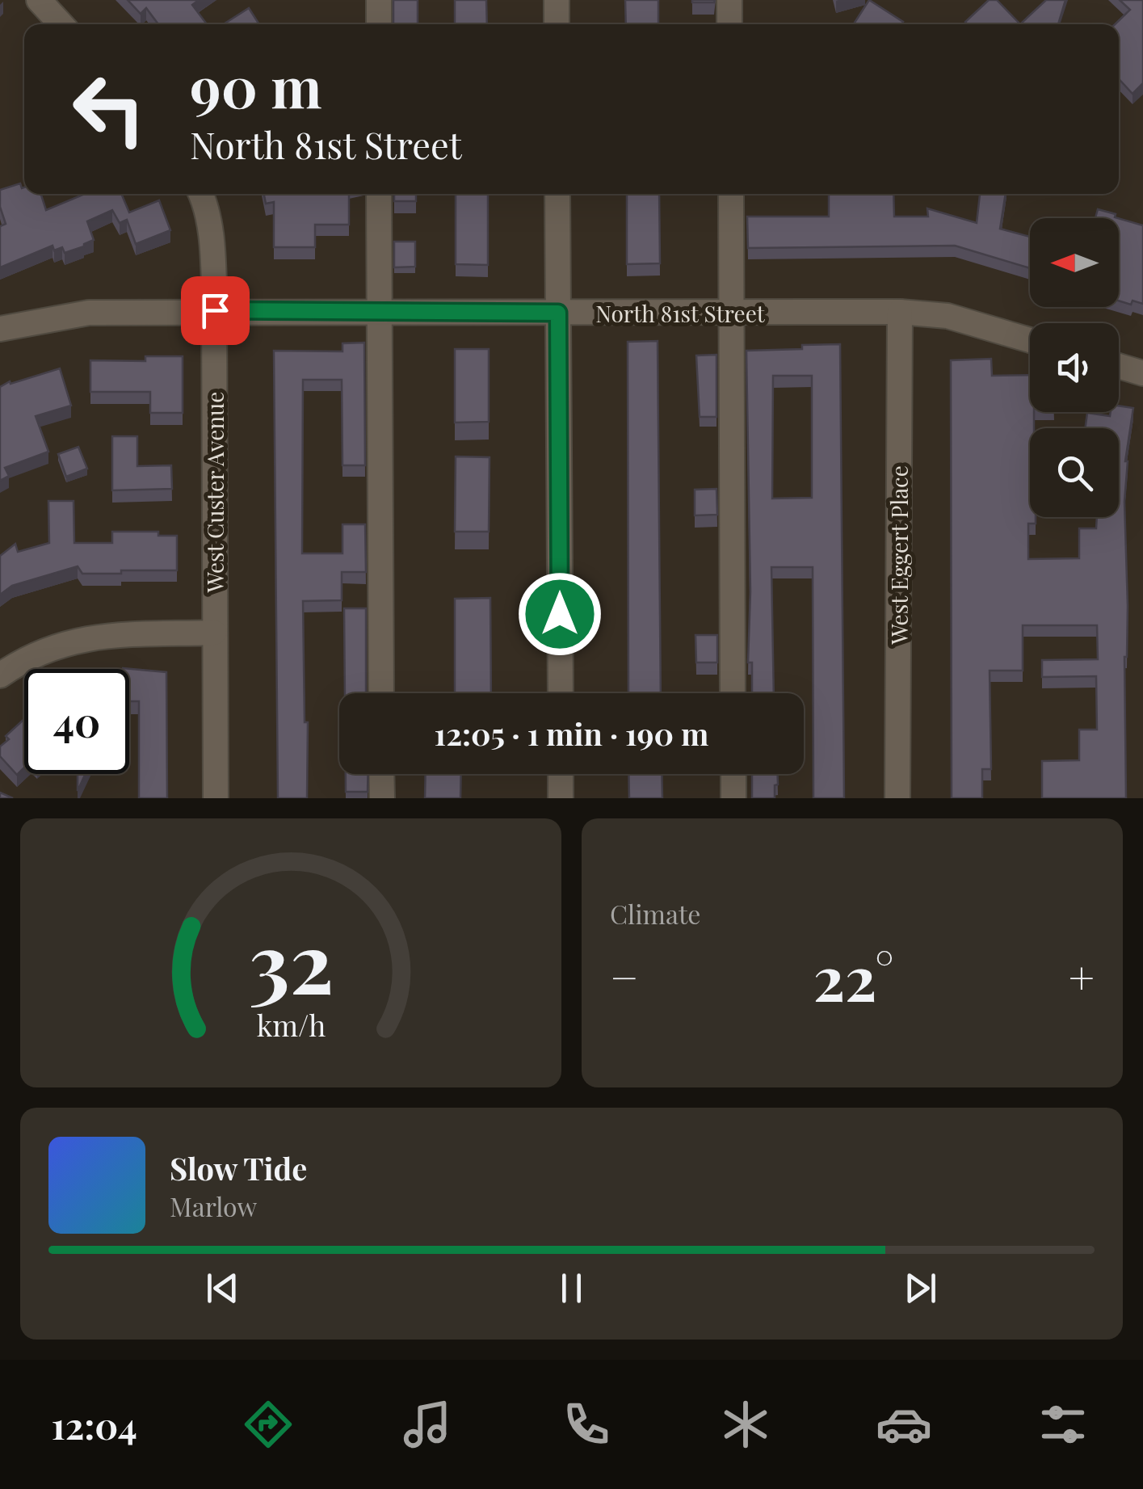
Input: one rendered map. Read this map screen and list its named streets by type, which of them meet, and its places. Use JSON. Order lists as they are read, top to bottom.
{
  "streets": {
    "street": ["North 81st Street", "West Custer Avenue", "West Eggert Place"]
  },
  "crossings": [
    ["North 81st Street", "West Custer Avenue"],
    ["North 81st Street", "West Eggert Place"]
  ],
  "north": "left",
  "page": {
    "turn": ["90 m", "North 81st Street"],
    "limit": "40",
    "trip": "12:05 · 1 min · 190 m",
    "tile": "Climate",
    "heat": ["−", "22°", "+"],
    "song": ["Slow Tide", "Marlow"],
    "tabs": "12:04",
    "gauge": ["32", "km/h"]
  }
}
